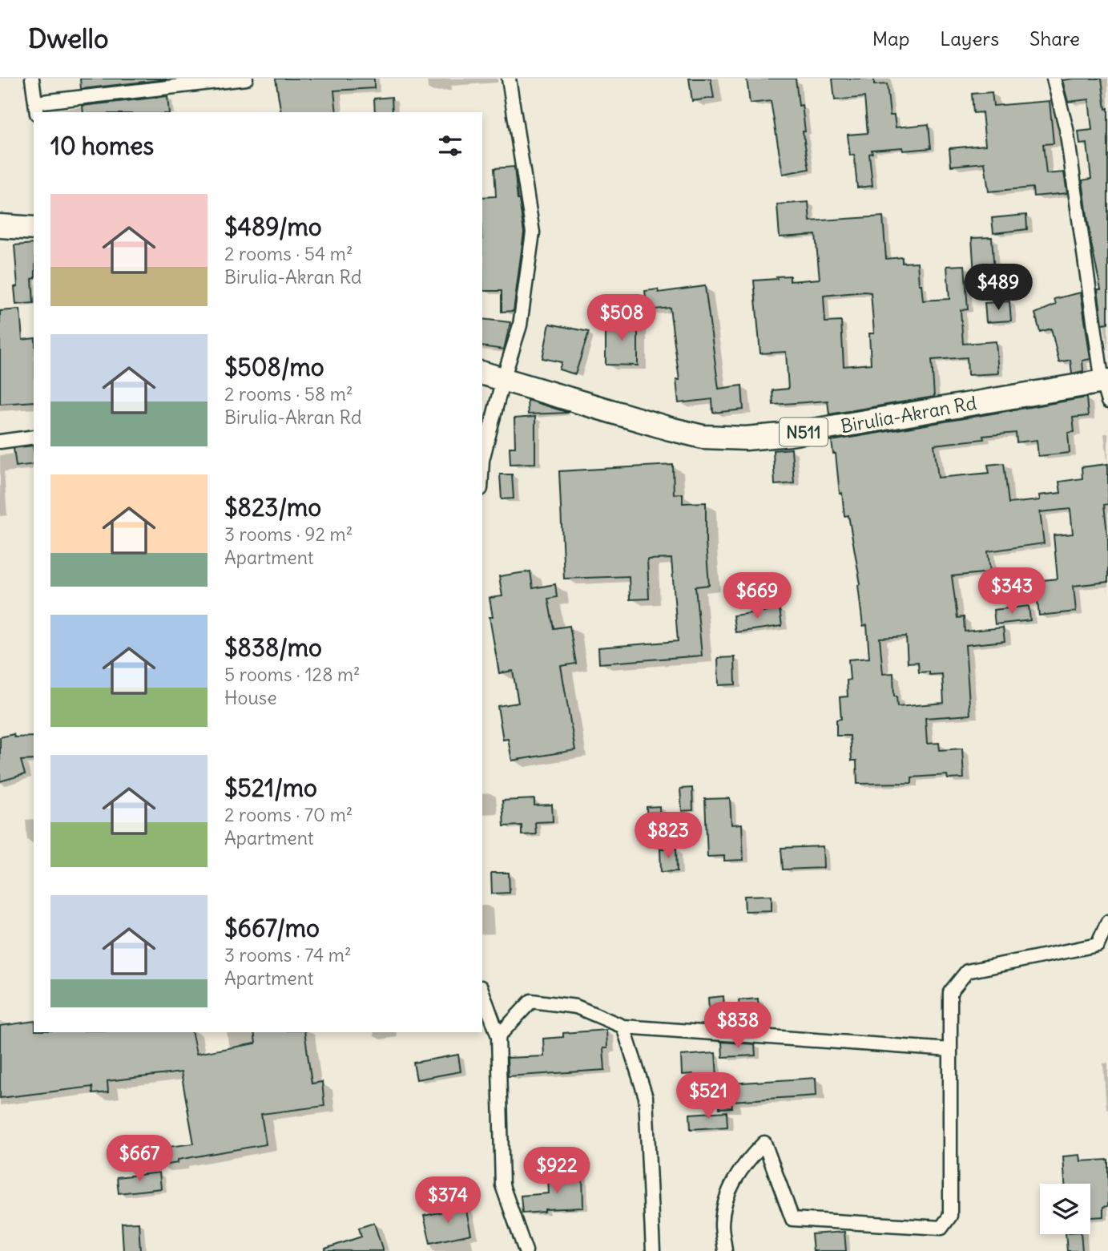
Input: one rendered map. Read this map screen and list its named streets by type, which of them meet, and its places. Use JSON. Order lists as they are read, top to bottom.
{
  "streets": {
    "highway": ["Birulia-Akran Rd", "N511"]
  },
  "page": {
    "header": "Dwello",
    "nav": ["Map", "Layers", "Share"],
    "heading": "10 homes",
    "list": [
      {
        "name": "$489/mo",
        "note": "2 rooms · 54 m² · Birulia-Akran Rd"
      },
      {
        "name": "$508/mo",
        "note": "2 rooms · 58 m² · Birulia-Akran Rd"
      },
      {
        "name": "$823/mo",
        "note": "3 rooms · 92 m² · Apartment"
      },
      {
        "name": "$838/mo",
        "note": "5 rooms · 128 m² · House"
      },
      {
        "name": "$521/mo",
        "note": "2 rooms · 70 m² · Apartment"
      },
      {
        "name": "$667/mo",
        "note": "3 rooms · 74 m² · Apartment"
      }
    ],
    "price": [
      "$489",
      "$508",
      "$343",
      "$669",
      "$823",
      "$838",
      "$521",
      "$667",
      "$922",
      "$374"
    ]
  }
}
